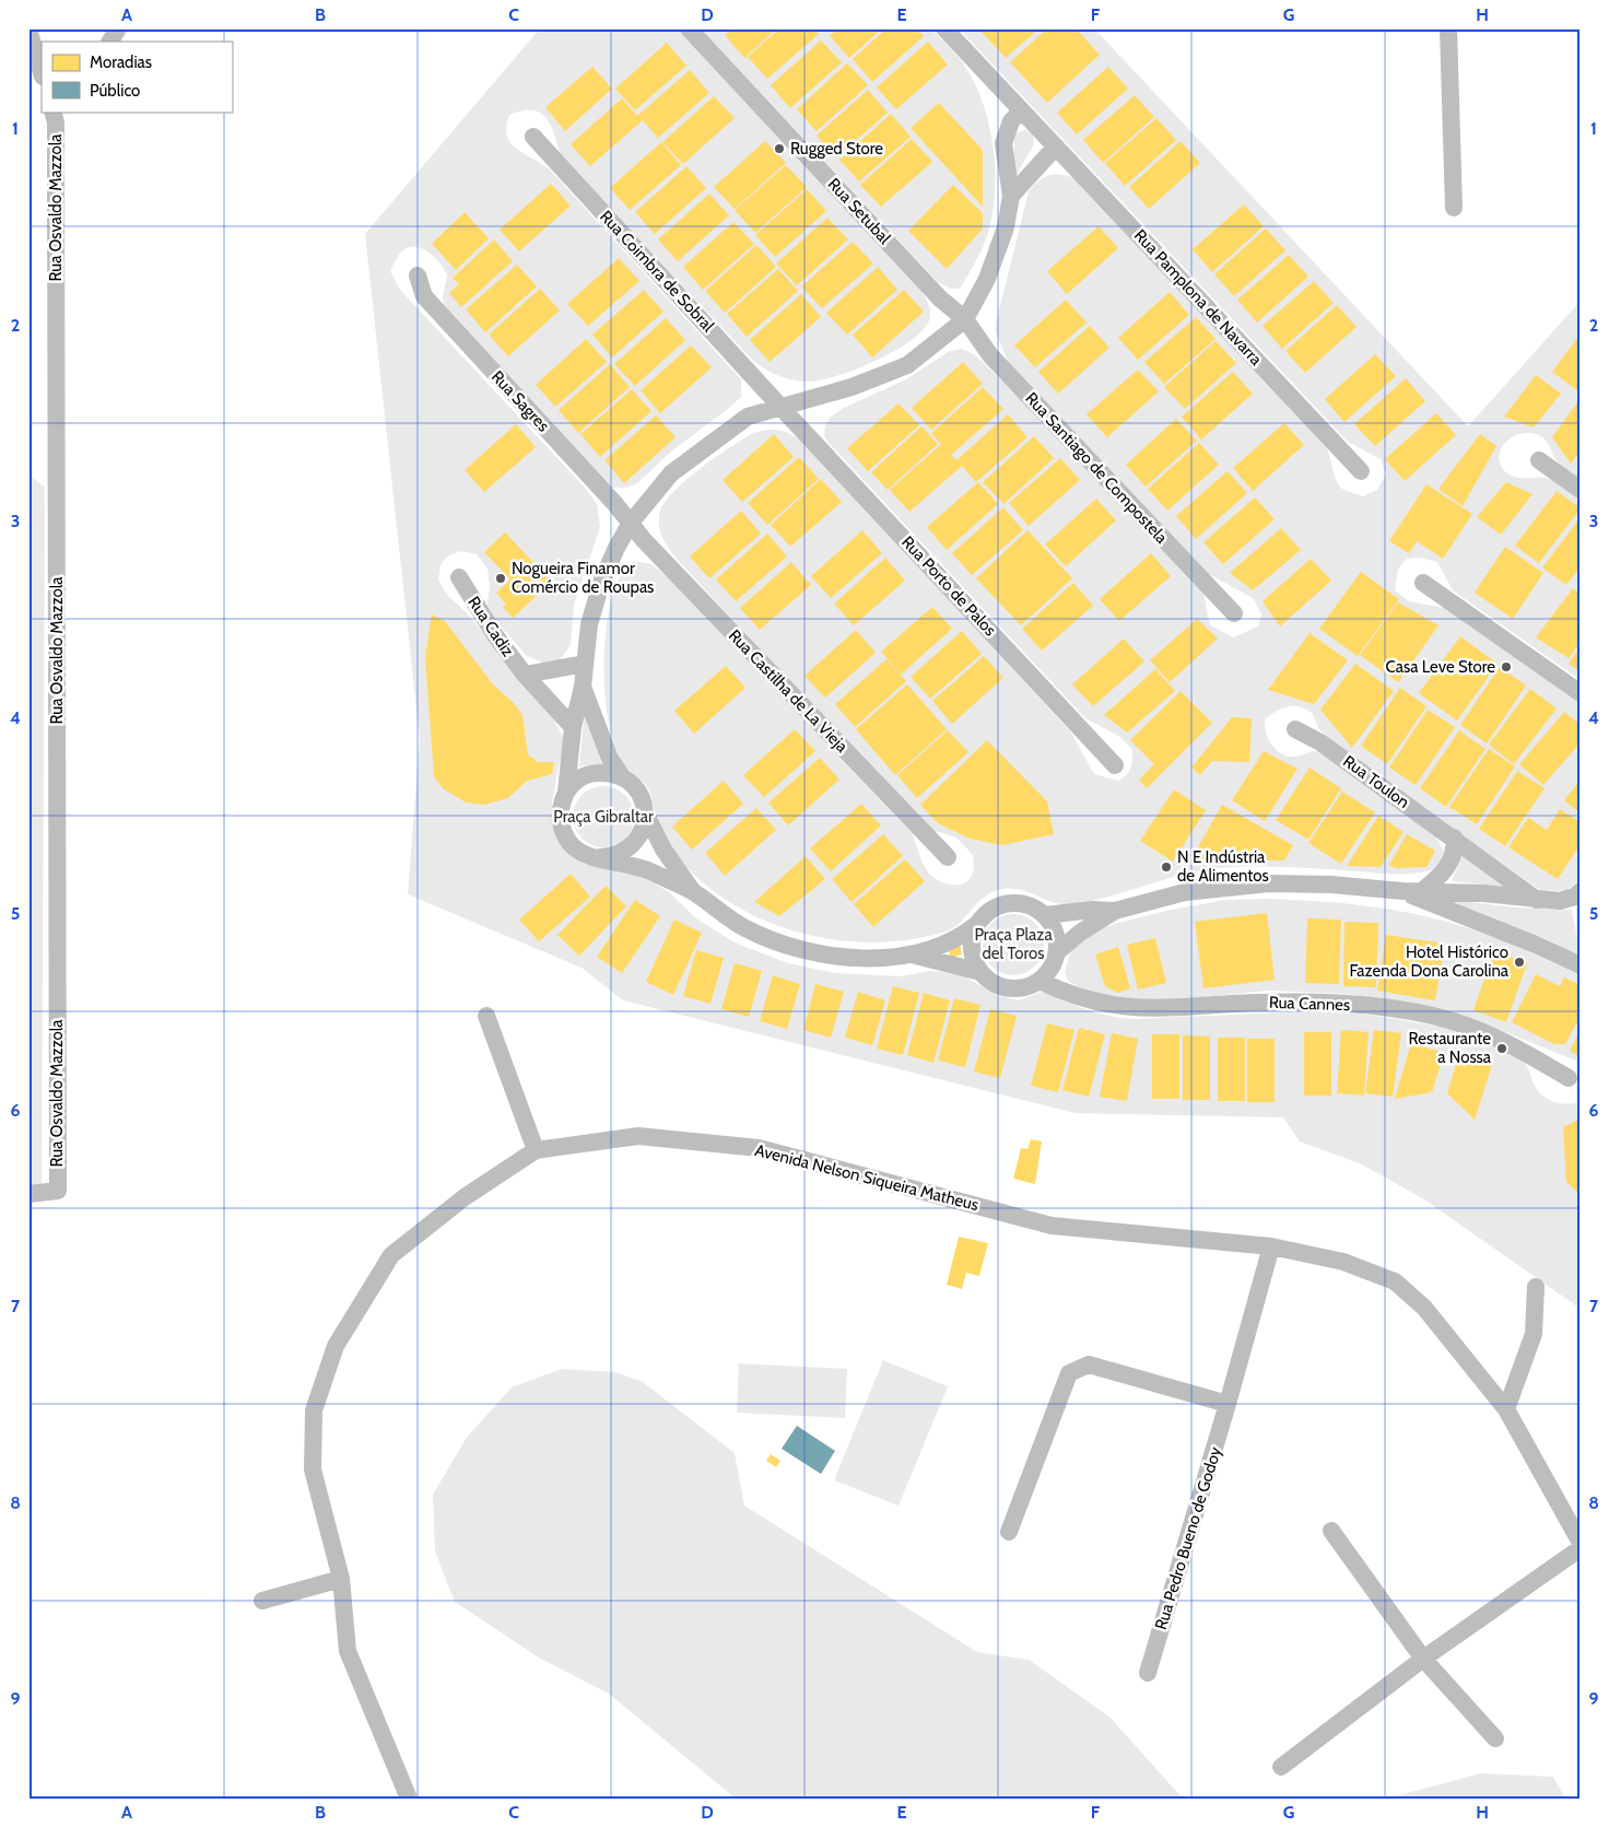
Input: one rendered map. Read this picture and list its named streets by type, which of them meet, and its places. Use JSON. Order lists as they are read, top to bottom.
{
  "streets": {
    "street": [
      "Rua Osvaldo Mazzola",
      "Rua Setubal",
      "Rua Coimbra de Sobral",
      "Rua Pamplona de Navarra",
      "Rua Sagres",
      "Rua Santiago de Compostela",
      "Rua Porto de Palos",
      "Rua Cadiz",
      "Rua Castilha de La Vieja",
      "Rua Toulon",
      "Rua Cannes",
      "Avenida Nelson Siqueira Matheus",
      "Rua Pedro Bueno de Godoy"
    ]
  },
  "crossings": [
    ["Rua Setubal", "Rua Santiago de Compostela"],
    ["Rua Coimbra de Sobral", "Rua Porto de Palos"],
    ["Rua Sagres", "Rua Castilha de La Vieja"],
    ["Avenida Nelson Siqueira Matheus", "Rua Pedro Bueno de Godoy"]
  ],
  "parks": ["Praça Gibraltar", "Praça Plaza del Toros"],
  "places": [
    "Rugged Store",
    "Nogueira Finamor Comércio de Roupas",
    "Casa Leve Store",
    "N E Indústria de Alimentos",
    "Hotel Histórico Fazenda Dona Carolina",
    "Restaurante a Nossa"
  ],
  "legend": ["Moradias", "Público"],
  "grid": {
    "columns": [
      "A",
      "B",
      "C",
      "D",
      "E",
      "F",
      "G",
      "H"
    ],
    "rows": [
      "1",
      "2",
      "3",
      "4",
      "5",
      "6",
      "7",
      "8",
      "9"
    ]
  }
}
